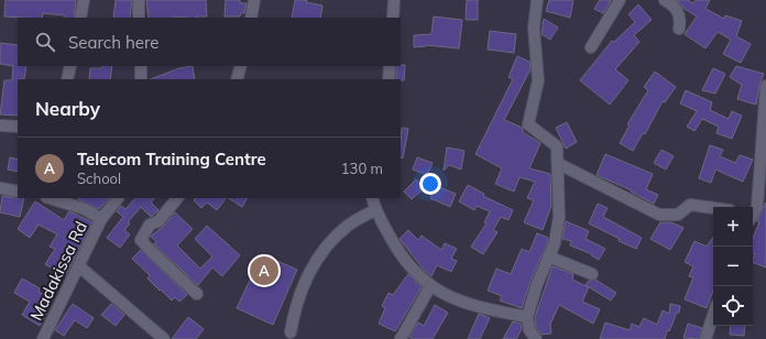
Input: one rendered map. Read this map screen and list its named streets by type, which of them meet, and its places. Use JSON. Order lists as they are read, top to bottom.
{
  "streets": {
    "street": ["Madakissa Rd"]
  },
  "page": {
    "search": "Search here",
    "heading": "Nearby",
    "list": [
      {
        "mark": "A",
        "name": "Telecom Training Centre",
        "note": "School",
        "value": "130 m"
      }
    ],
    "map_buttons": ["+", "−"],
    "pins": "A"
  }
}
